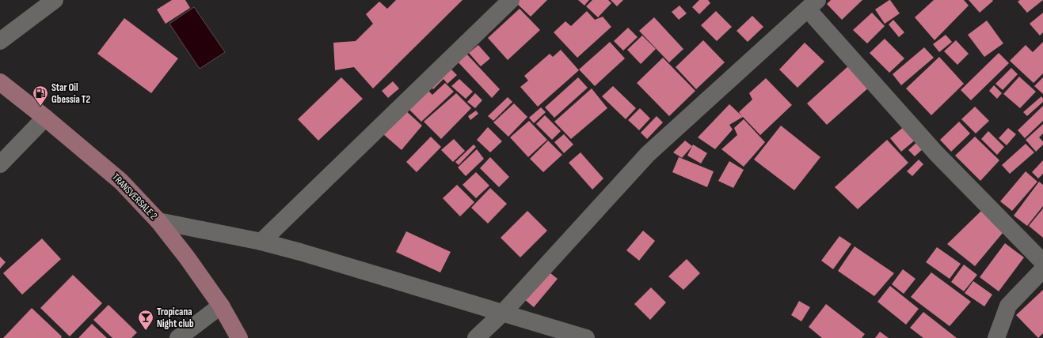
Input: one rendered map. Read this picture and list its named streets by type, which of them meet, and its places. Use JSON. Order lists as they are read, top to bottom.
{
  "streets": {
    "main road": ["TRANSVERSALE 2"]
  },
  "places": {
    "fuel station": ["Star Oil Gbessia T2"],
    "bar": ["Tropicana Night club"]
  }
}
